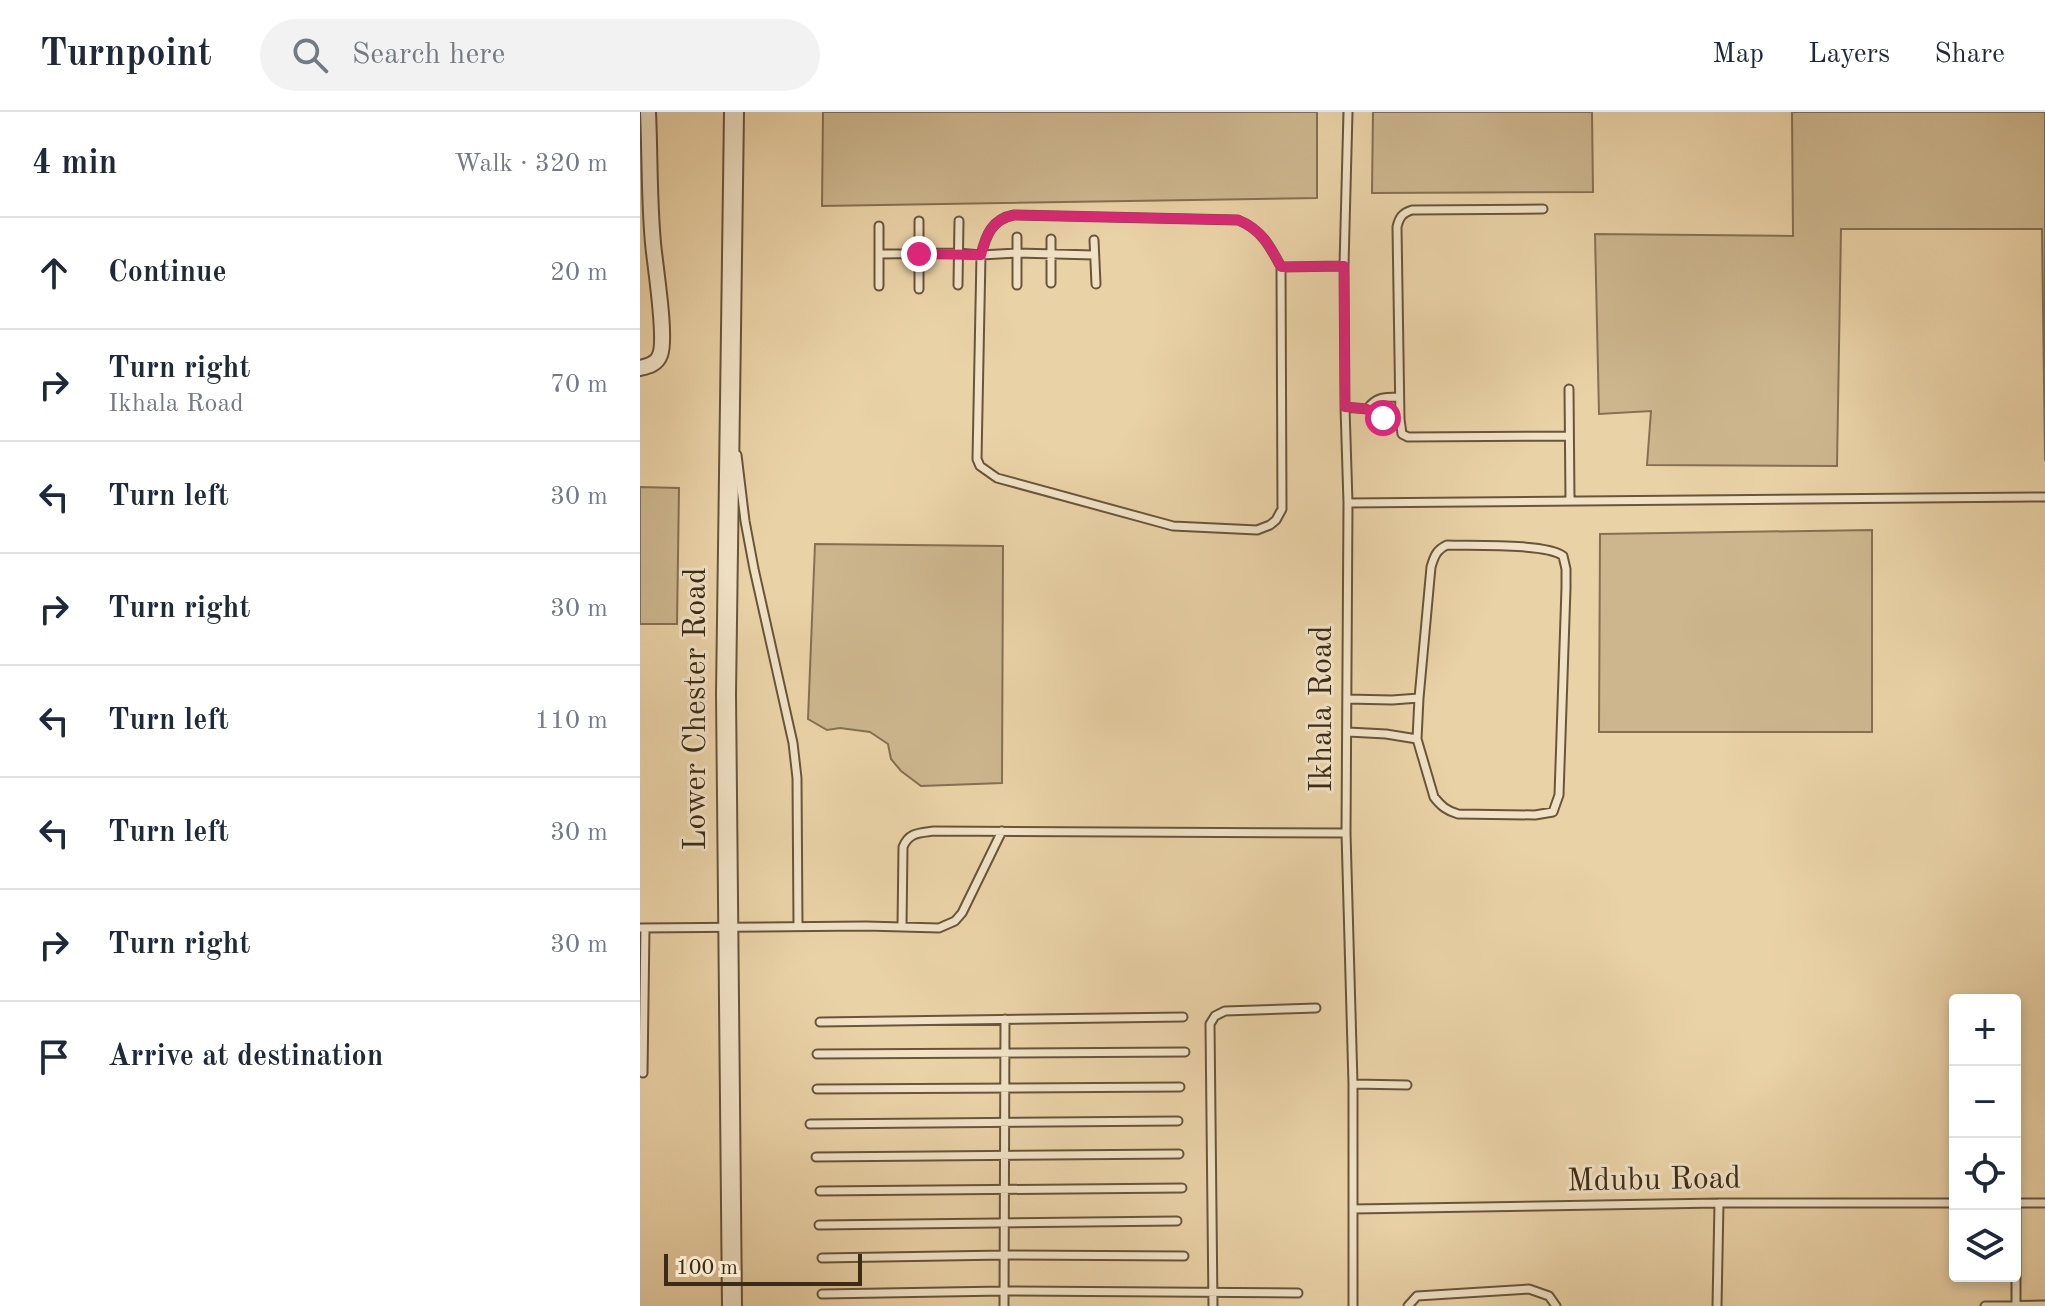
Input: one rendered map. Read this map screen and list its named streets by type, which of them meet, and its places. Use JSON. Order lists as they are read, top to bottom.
{
  "streets": {
    "street": ["Lower Chester Road"],
    "lane": ["Ikhala Road", "Mdubu Road"]
  },
  "crossings": [
    ["Ikhala Road", "Mdubu Road"]
  ],
  "scale_bar": "100 m",
  "page": {
    "header": "Turnpoint",
    "search": "Search here",
    "nav": ["Map", "Layers", "Share"],
    "heading": ["4 min", "Walk · 320 m"],
    "list": [
      ["Continue", "20 m"],
      ["Turn right", "Ikhala Road", "70 m"],
      ["Turn left", "30 m"],
      ["Turn right", "30 m"],
      ["Turn left", "110 m"],
      ["Turn left", "30 m"],
      ["Turn right", "30 m"],
      "Arrive at destination"
    ],
    "map_buttons": ["+", "−"],
    "scale": "100 m"
  }
}
